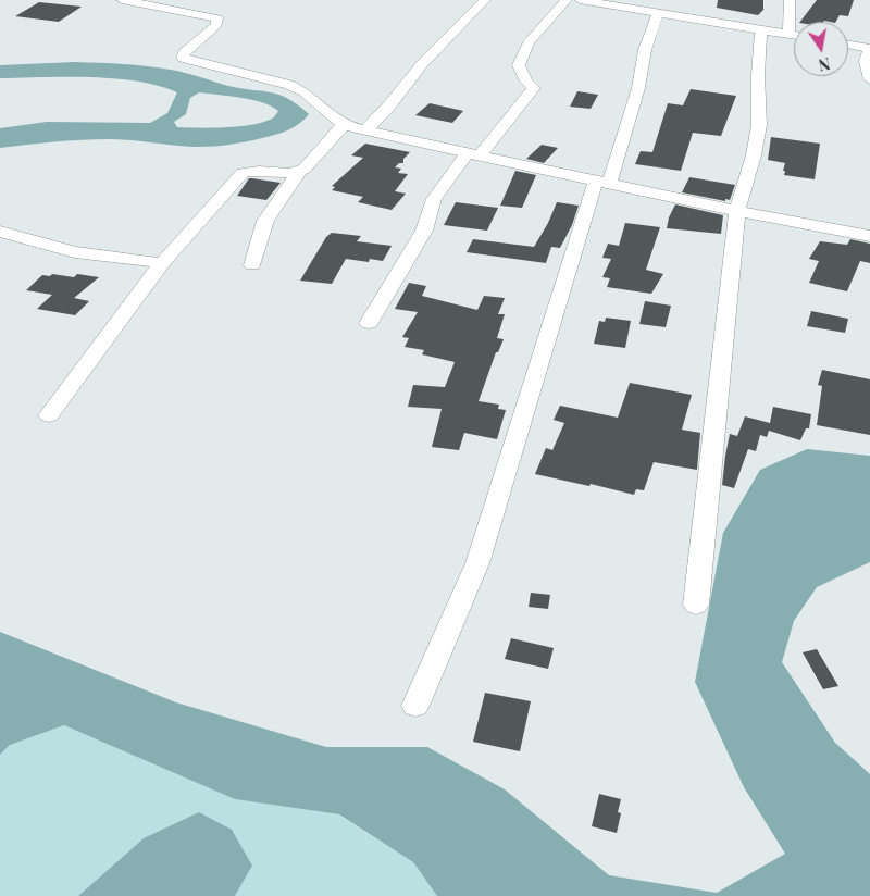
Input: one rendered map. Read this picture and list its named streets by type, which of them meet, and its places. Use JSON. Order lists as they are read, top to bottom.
{
  "north": "bottom"
}
